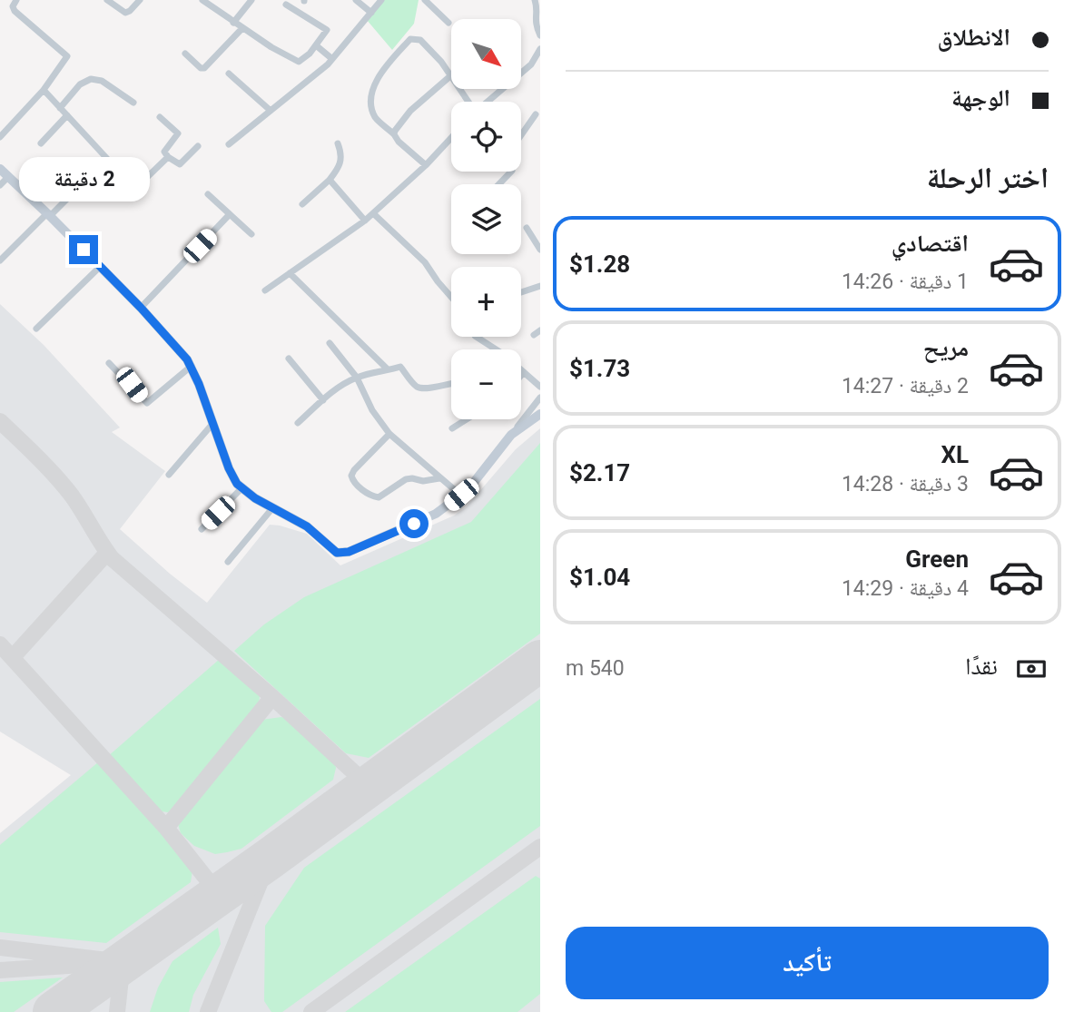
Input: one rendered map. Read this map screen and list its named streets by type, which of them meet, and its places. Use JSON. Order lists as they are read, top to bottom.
{
  "north": "bottom right",
  "page": {
    "banner": ["الانطلاق", "الوجهة"],
    "map_buttons": ["+", "−"],
    "heading": "اختر الرحلة",
    "bubble": "2 دقيقة",
    "list": [
      {
        "name": "اقتصادي",
        "note": "1 دقيقة · 14:26",
        "value": "$1.28"
      },
      {
        "name": "مريح",
        "note": "2 دقيقة · 14:27",
        "value": "$1.73"
      },
      {
        "name": "XL",
        "note": "3 دقيقة · 14:28",
        "value": "$2.17"
      },
      {
        "name": "Green",
        "note": "4 دقيقة · 14:29",
        "value": "$1.04"
      }
    ],
    "pay": ["نقدًا", "540 m"],
    "buttons": "تأكيد"
  }
}
